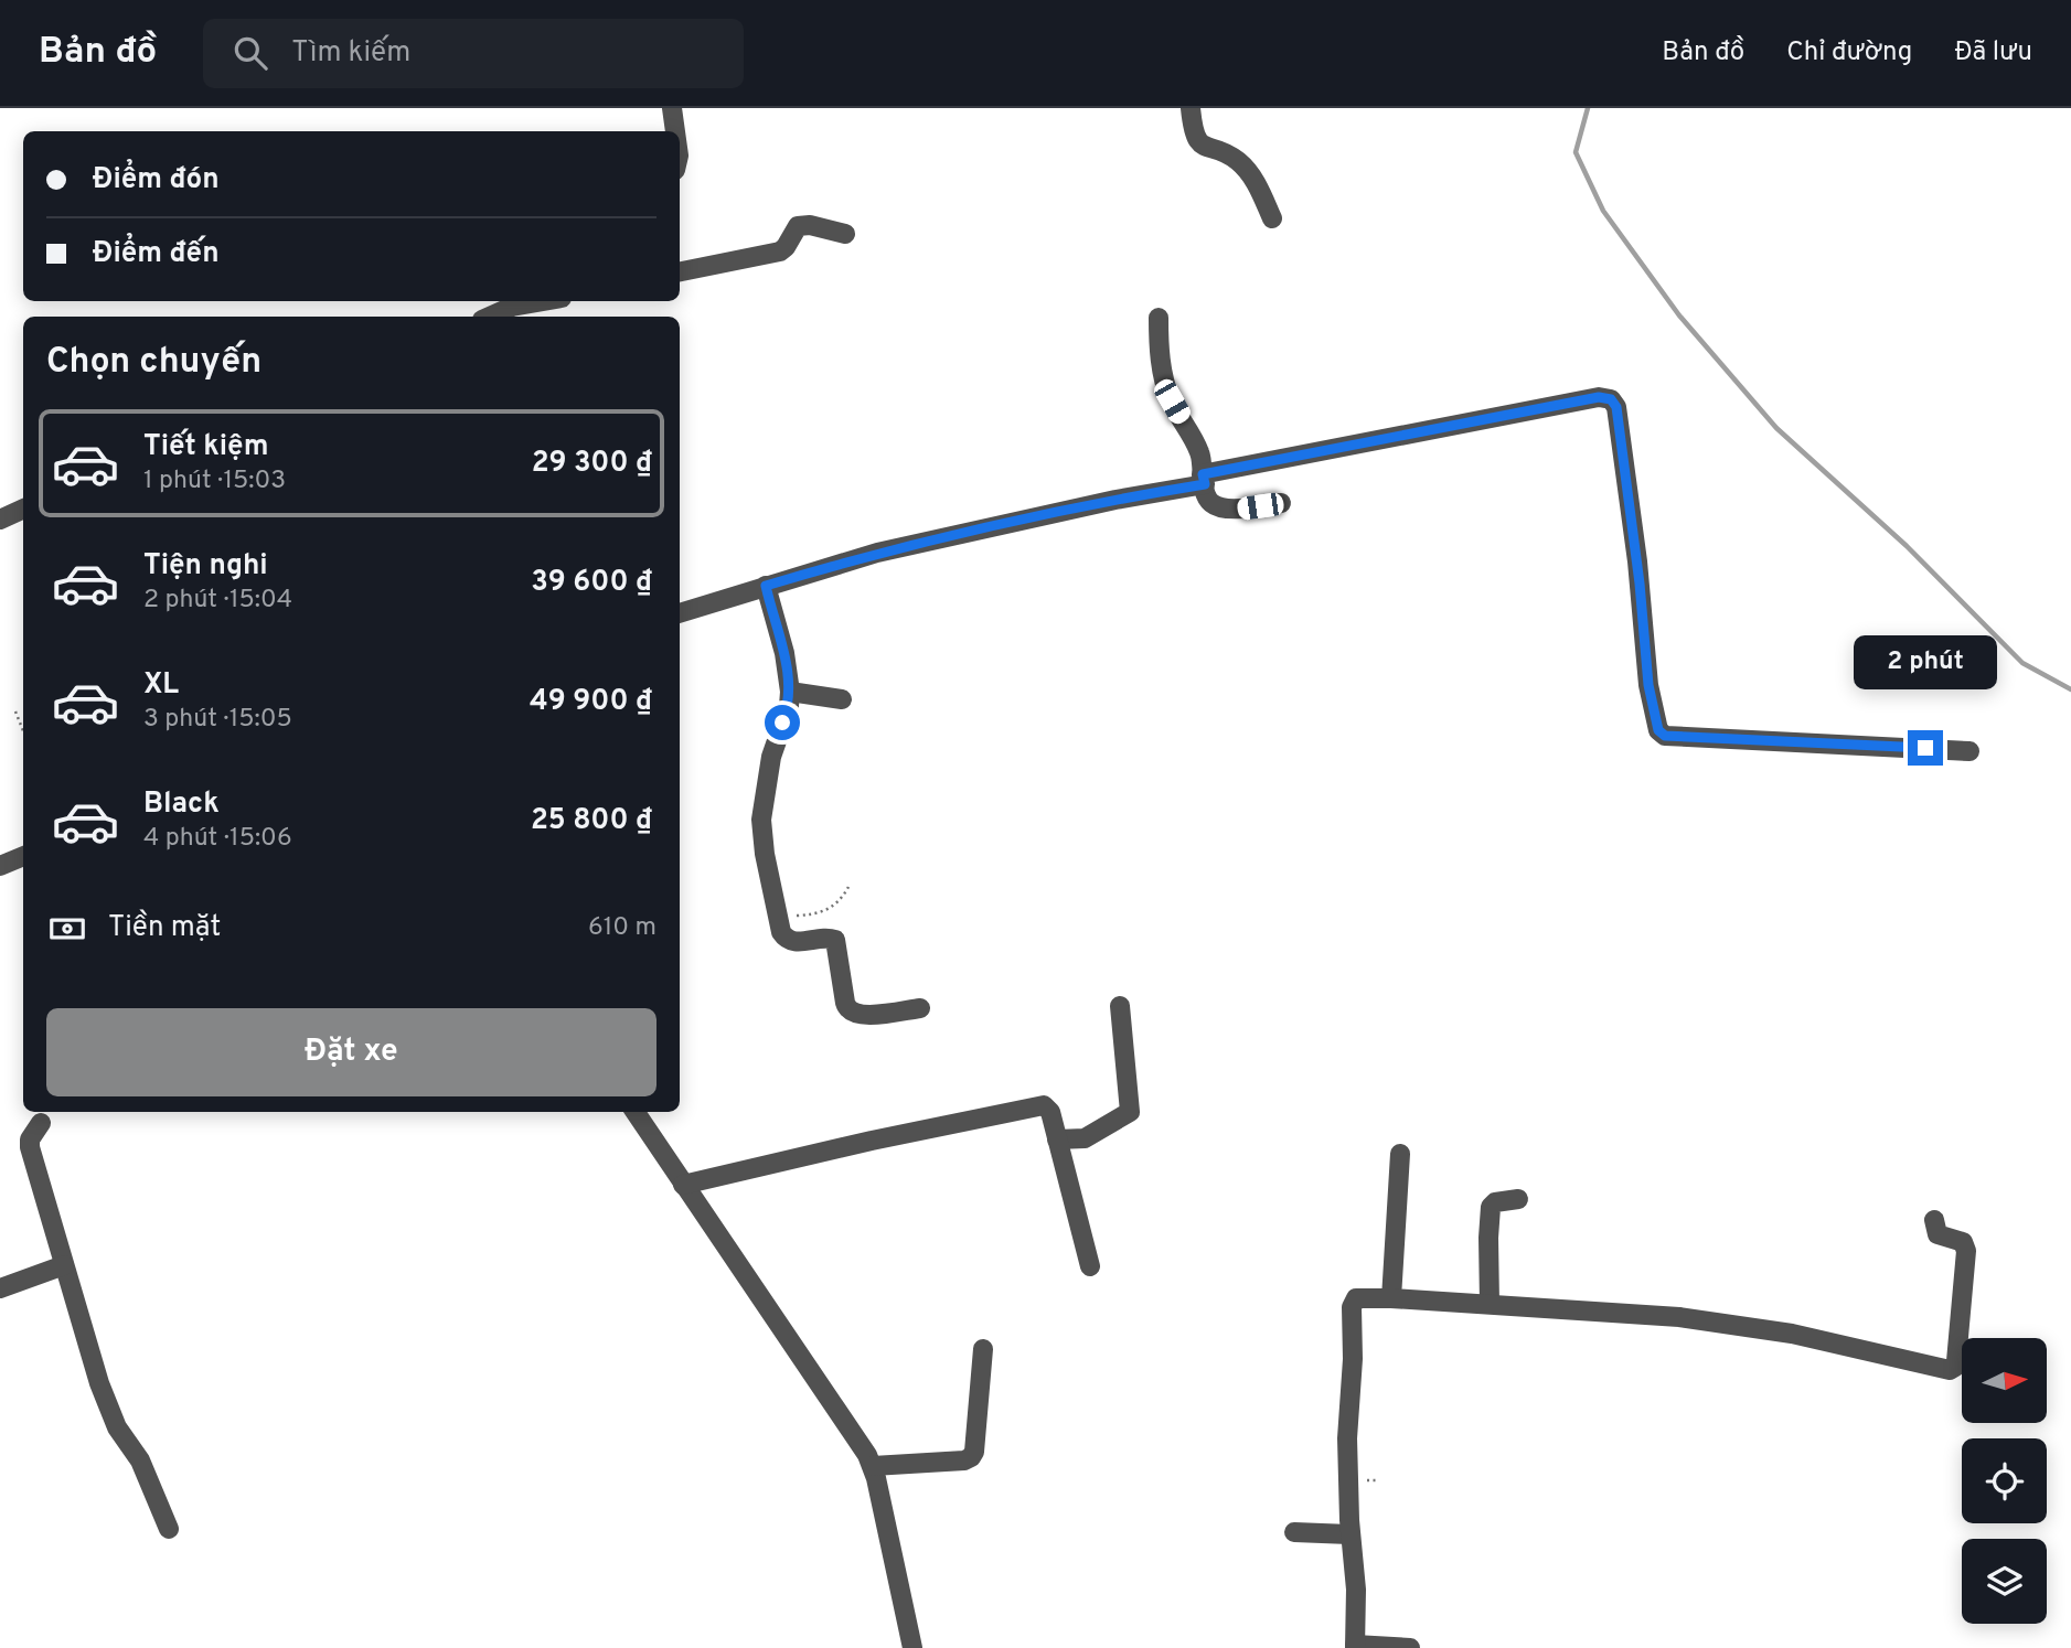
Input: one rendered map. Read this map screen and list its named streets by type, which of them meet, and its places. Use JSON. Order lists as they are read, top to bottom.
{
  "north": "right",
  "page": {
    "header": "Bản đồ",
    "search": "Tìm kiếm",
    "nav": ["Bản đồ", "Chỉ đường", "Đã lưu"],
    "banner": ["Điểm đón", "Điểm đến"],
    "heading": "Chọn chuyến",
    "list": [
      {
        "name": "Tiết kiệm",
        "note": "1 phút · 15:03",
        "value": "29 300 ₫"
      },
      {
        "name": "Tiện nghi",
        "note": "2 phút · 15:04",
        "value": "39 600 ₫"
      },
      {
        "name": "XL",
        "note": "3 phút · 15:05",
        "value": "49 900 ₫"
      },
      {
        "name": "Black",
        "note": "4 phút · 15:06",
        "value": "25 800 ₫"
      }
    ],
    "bubble": "2 phút",
    "pay": ["Tiền mặt", "610 m"],
    "buttons": "Đặt xe"
  }
}
